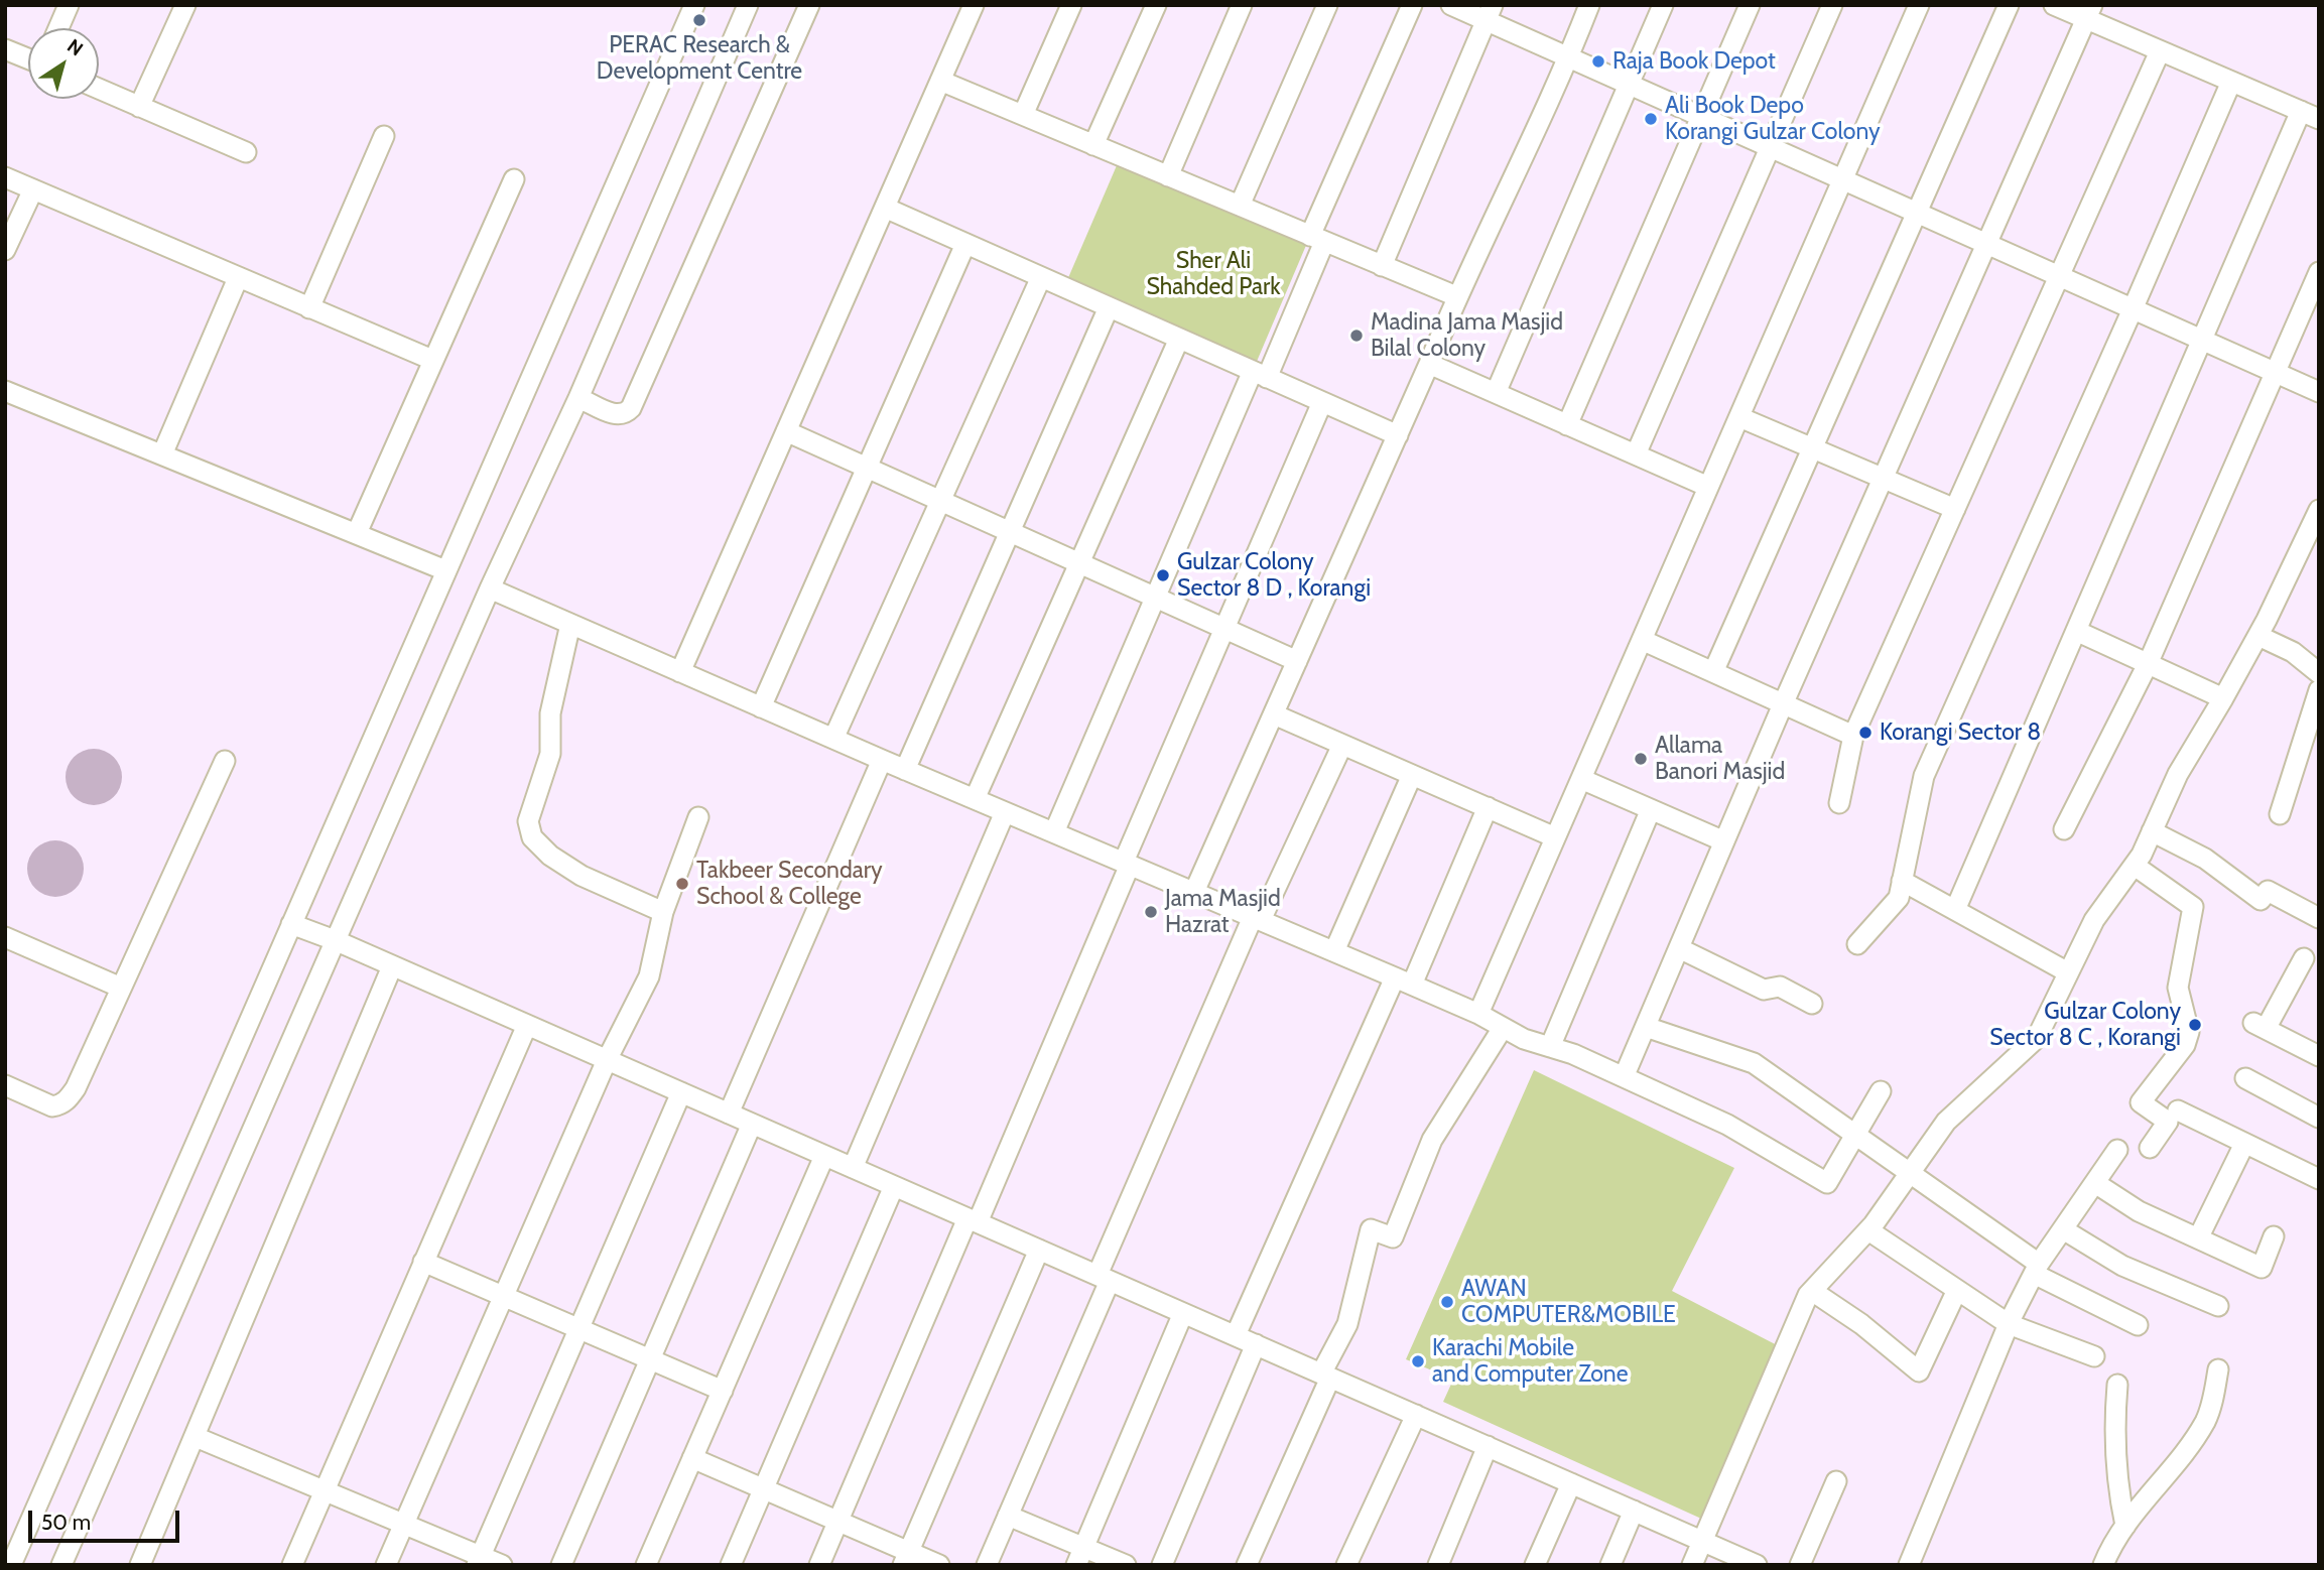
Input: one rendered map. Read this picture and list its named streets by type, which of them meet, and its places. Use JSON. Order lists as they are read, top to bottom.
{
  "parks": ["Sher Ali Shahded Park"],
  "places": [
    "PERAC Research & Development Centre",
    "Raja Book Depot",
    "Ali Book Depo Korangi Gulzar Colony",
    "Madina Jama Masjid Bilal Colony",
    "Gulzar Colony Sector 8 D , Korangi",
    "Korangi Sector 8",
    "Allama Banori Masjid",
    "Takbeer Secondary School & College",
    "Jama Masjid Hazrat",
    "Gulzar Colony Sector 8 C , Korangi",
    "AWAN COMPUTER&MOBILE",
    "Karachi Mobile and Computer Zone"
  ],
  "scale_bar": "50 m",
  "north": "top right"
}
